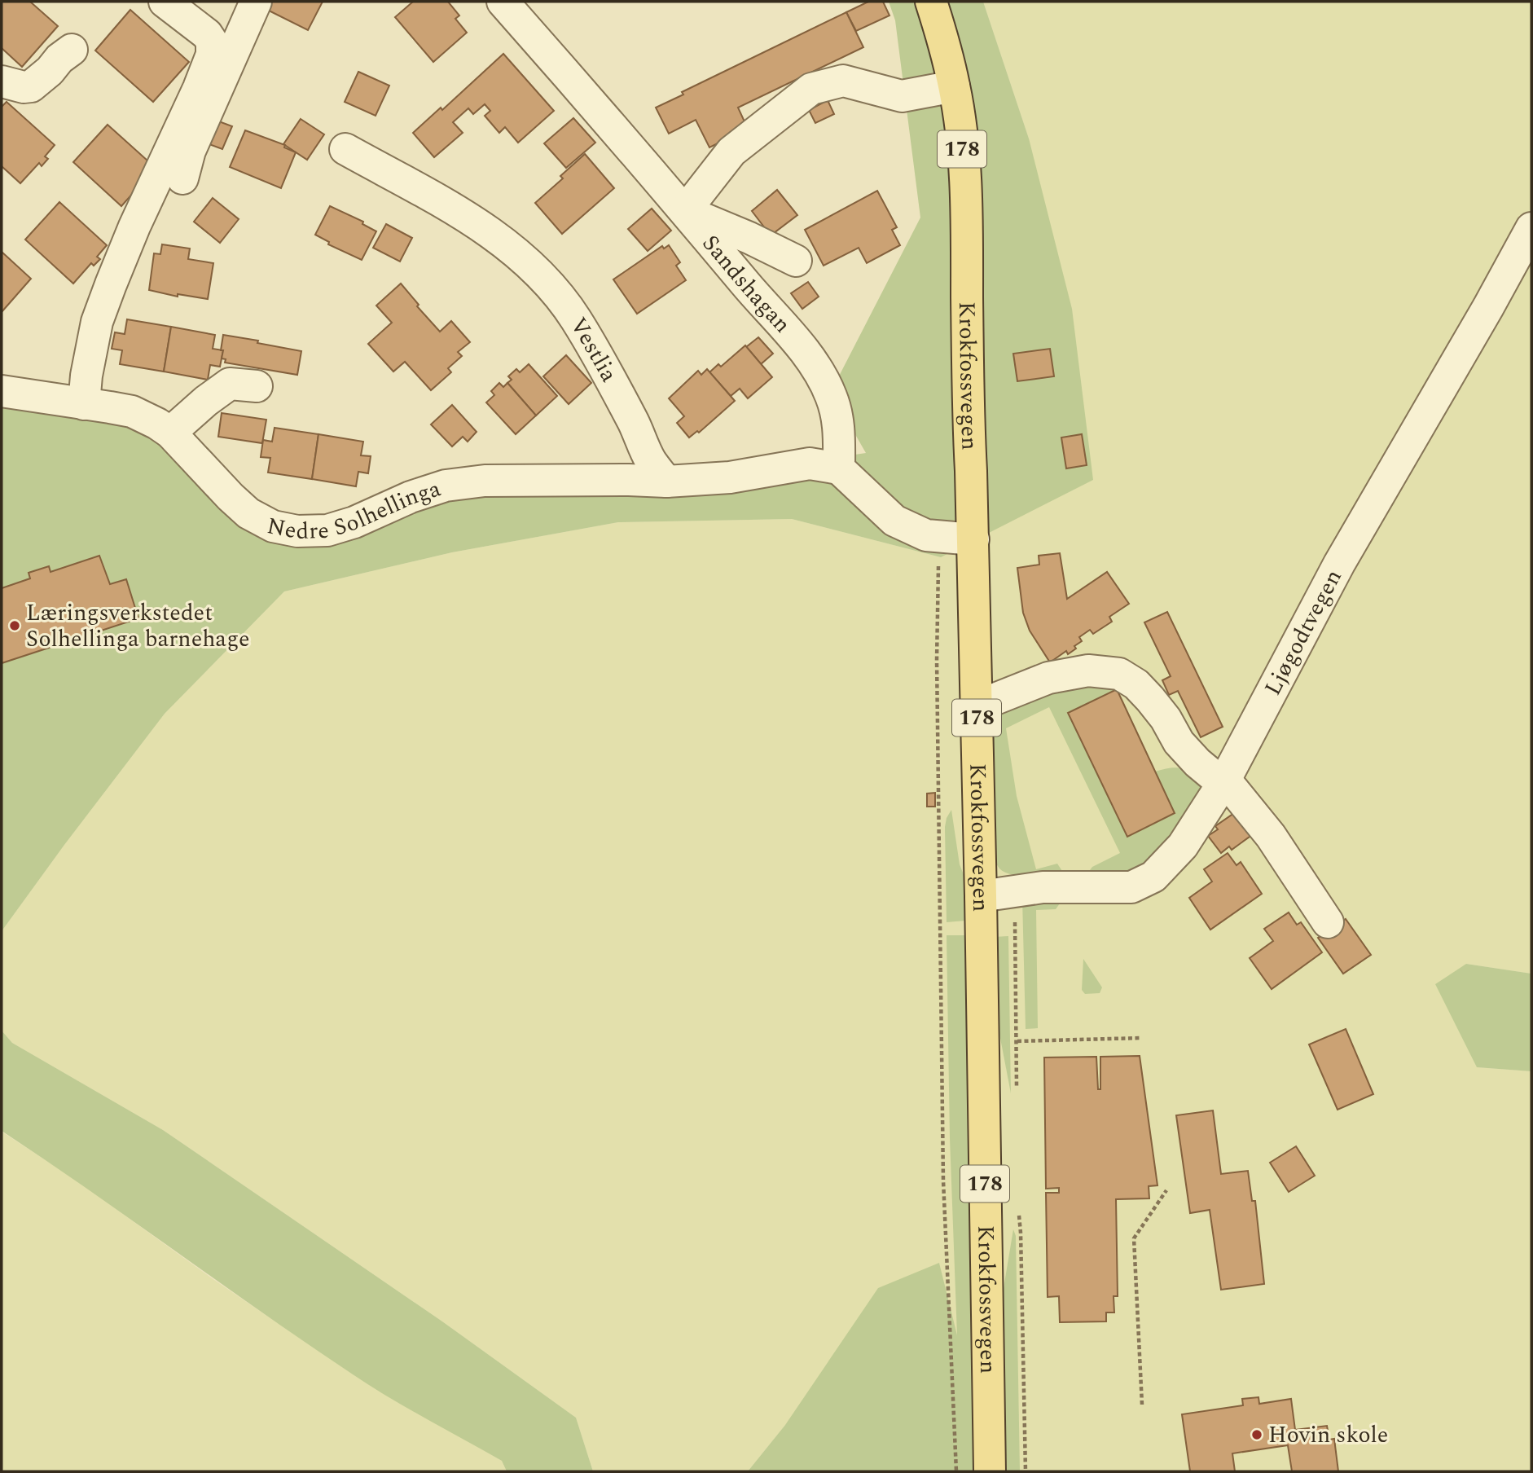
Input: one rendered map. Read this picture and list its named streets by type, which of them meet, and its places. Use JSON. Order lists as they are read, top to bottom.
{
  "streets": {
    "main road": ["178", "Krokfossvegen"],
    "street": [
      "Sandshagan",
      "Vestlia",
      "Nedre Solhellinga",
      "Ljøgodtvegen"
    ]
  },
  "crossings": [
    ["Vestlia", "Nedre Solhellinga"],
    ["Krokfossvegen", "Ljøgodtvegen"]
  ],
  "places": ["Læringsverkstedet Solhellinga barnehage", "Hovin skole"]
}
